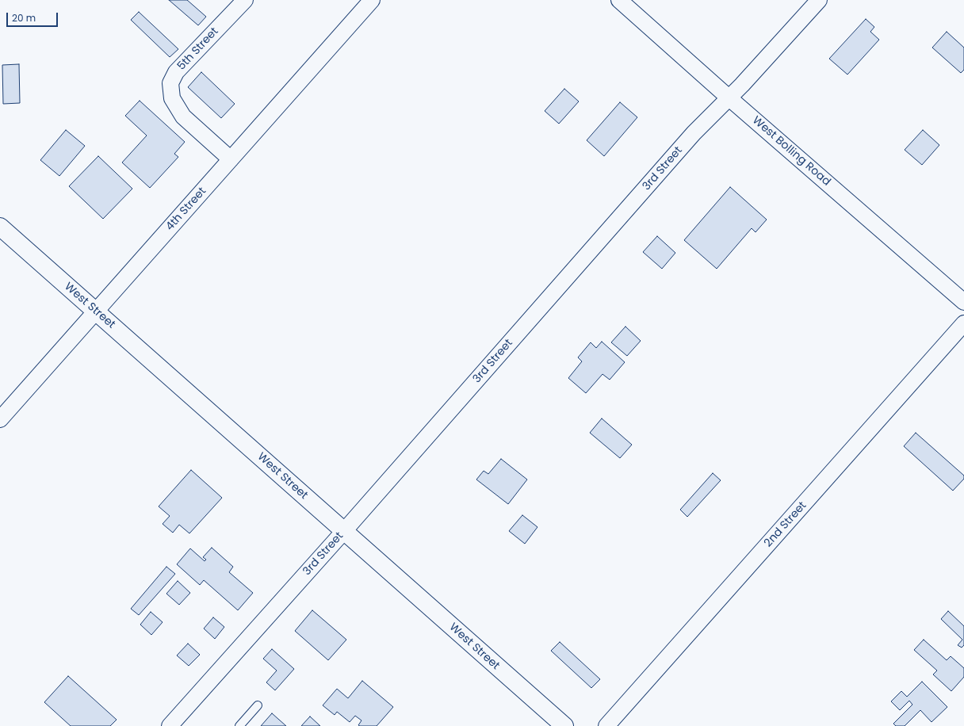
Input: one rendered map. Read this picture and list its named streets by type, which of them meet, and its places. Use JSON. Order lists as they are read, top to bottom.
{
  "streets": {
    "street": [
      "5th Street",
      "West Bolling Road",
      "3rd Street",
      "4th Street",
      "West Street",
      "2nd Street"
    ]
  },
  "crossings": [
    ["5th Street", "4th Street"],
    ["West Bolling Road", "3rd Street"],
    ["3rd Street", "West Street"],
    ["4th Street", "West Street"]
  ],
  "scale_bar": "20 m"
}
